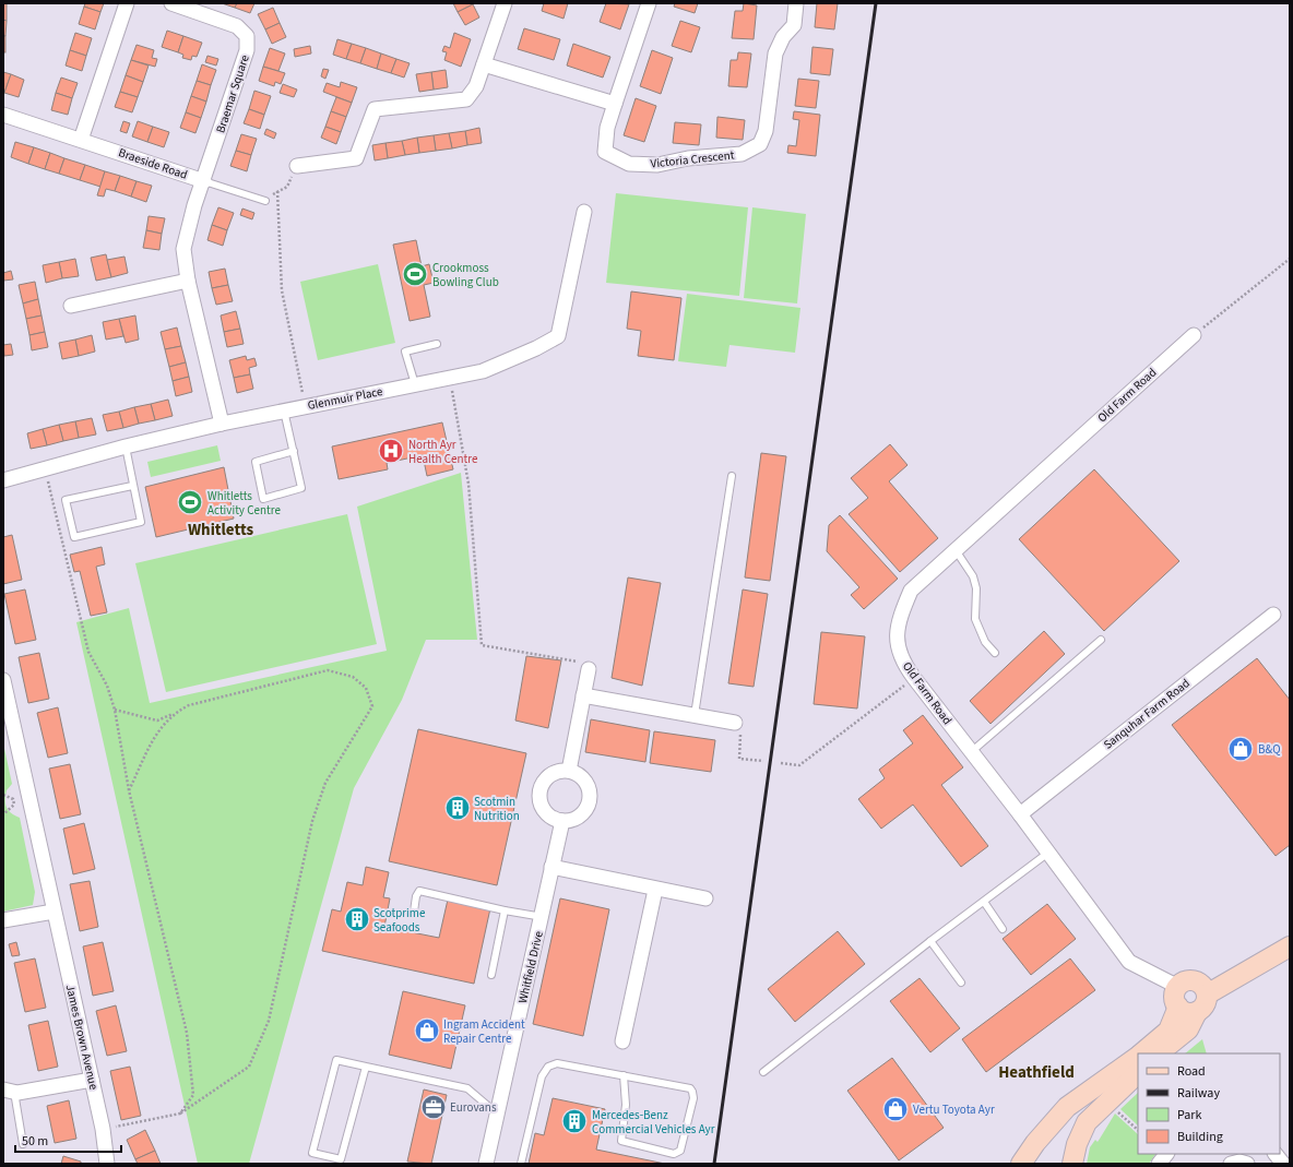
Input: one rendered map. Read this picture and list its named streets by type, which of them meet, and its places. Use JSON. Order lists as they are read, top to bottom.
{
  "streets": {
    "street": [
      "Braemar Square",
      "Victoria Crescent",
      "Braeside Road",
      "Old Farm Road",
      "Glenmuir Place",
      "Sanquhar Farm Road",
      "Whitfield Drive",
      "James Brown Avenue"
    ]
  },
  "crossings": [
    ["Braemar Square", "Braeside Road"],
    ["Braeside Road", "Glenmuir Place"],
    ["Old Farm Road", "Sanquhar Farm Road"]
  ],
  "districts": ["Whitletts", "Heathfield"],
  "places": {
    "sports": ["Crookmoss Bowling Club", "Whitletts Activity Centre"],
    "hospital": ["North Ayr Health Centre"],
    "shop": ["B&Q", "Ingram Accident Repair Centre", "Vertu Toyota Ayr"],
    "building": ["Scotmin Nutrition", "Scotprime Seafoods", "Mercedes-Benz Commercial Vehicles Ayr"],
    "office": ["Eurovans"]
  },
  "legend": [
    "Road",
    "Railway",
    "Park",
    "Building"
  ],
  "scale_bar": "50 m"
}
